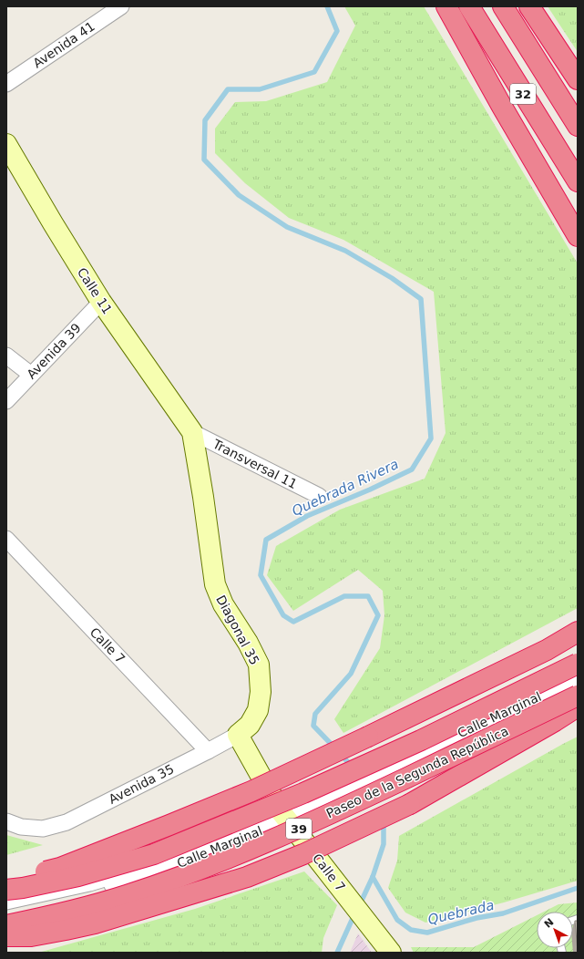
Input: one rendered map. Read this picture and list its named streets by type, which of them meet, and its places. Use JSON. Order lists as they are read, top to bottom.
{
  "streets": {
    "highway": ["32", "Paseo de la Segunda República", "39"],
    "street": [
      "Avenida 41",
      "Calle 11",
      "Avenida 39",
      "Transversal 11",
      "Diagonal 35",
      "Calle 7",
      "Calle Marginal",
      "Avenida 35"
    ]
  },
  "crossings": [
    ["Calle 11", "Avenida 39"],
    ["Calle 11", "Transversal 11"],
    ["Calle 11", "Diagonal 35"],
    ["Transversal 11", "Diagonal 35"],
    ["Diagonal 35", "Calle 7"],
    ["Diagonal 35", "Avenida 35"],
    ["Calle 7", "Calle Marginal"],
    ["Calle 7", "Avenida 35"]
  ],
  "water": ["Quebrada Rivera", "Quebrada"],
  "north": "top left"
}
